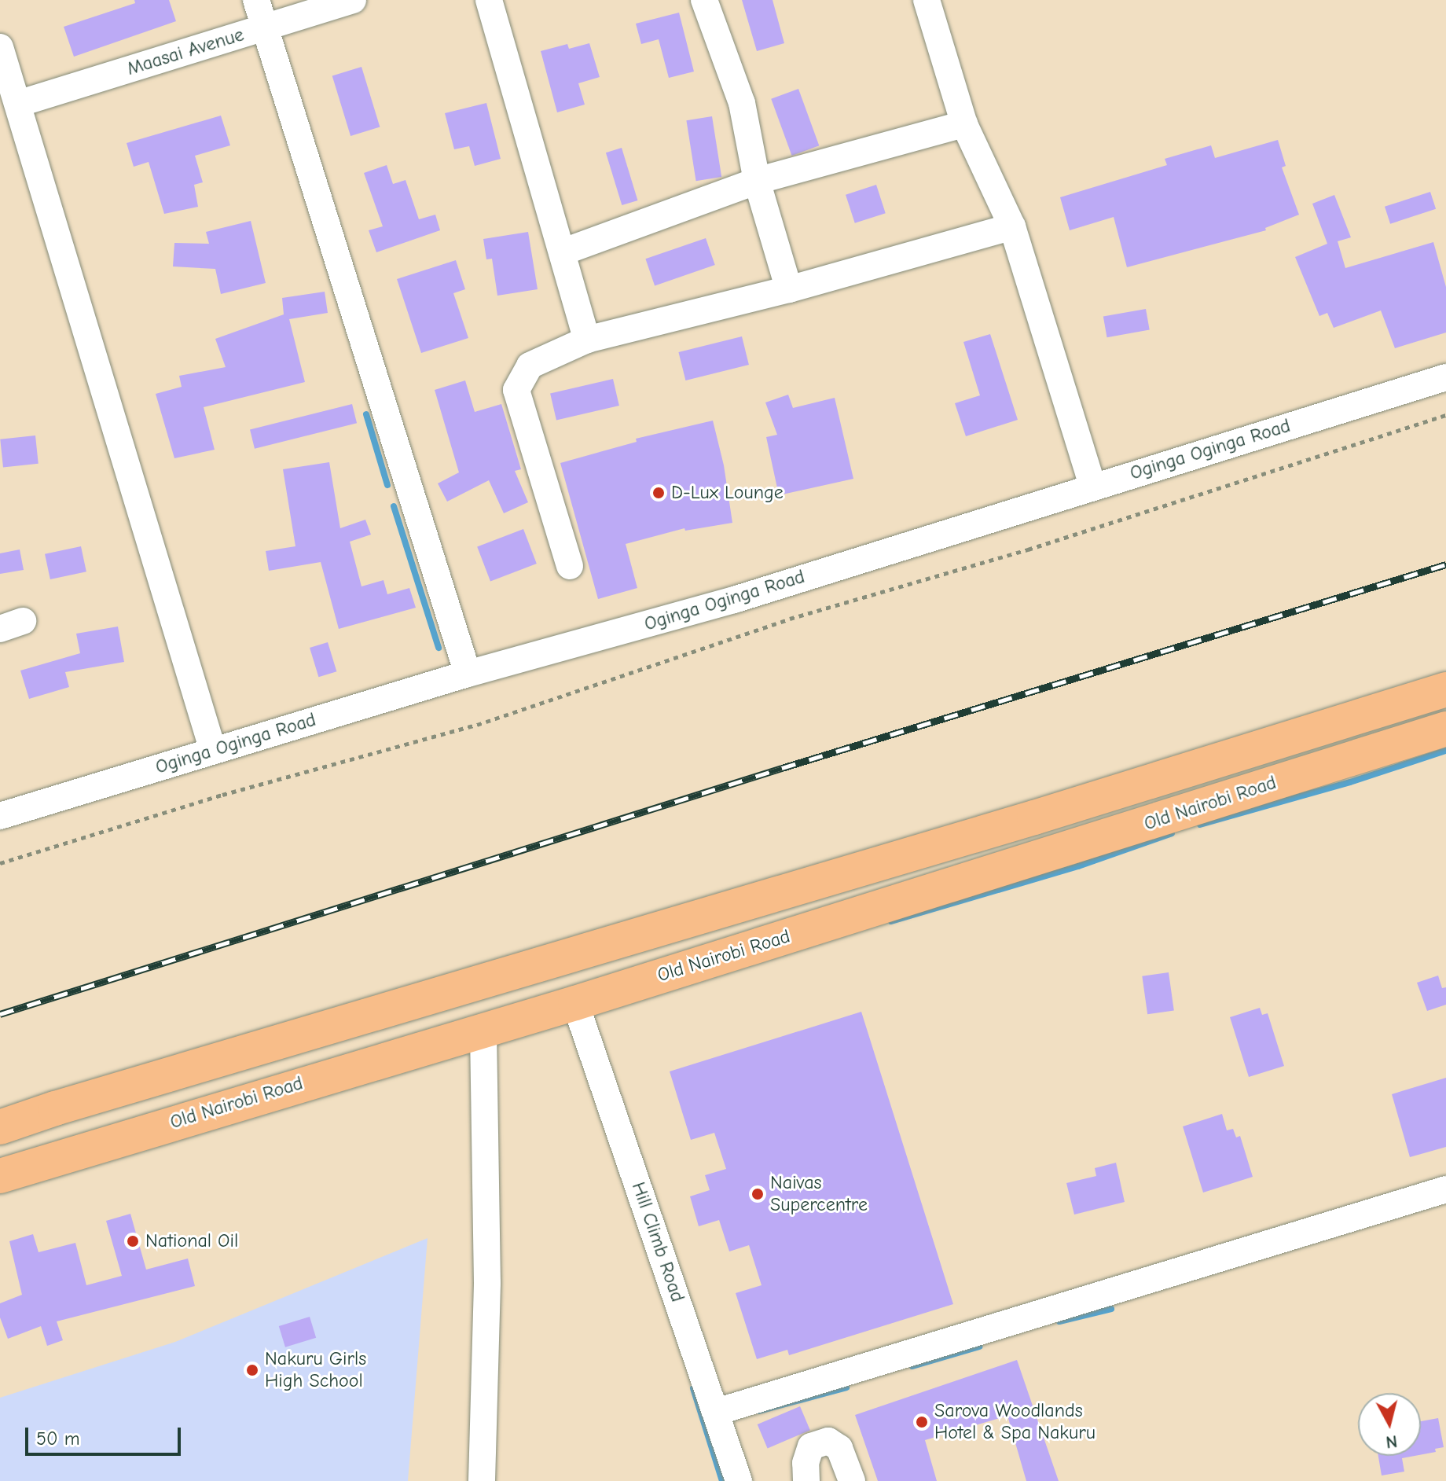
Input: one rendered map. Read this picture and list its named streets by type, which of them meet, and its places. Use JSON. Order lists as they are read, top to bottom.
{
  "streets": {
    "highway": ["Old Nairobi Road"],
    "street": ["Maasai Avenue", "Oginga Oginga Road", "Hill Climb Road"]
  },
  "crossings": [
    ["Old Nairobi Road", "Hill Climb Road"]
  ],
  "places": [
    "D-Lux Lounge",
    "Naivas Supercentre",
    "National Oil",
    "Nakuru Girls High School",
    "Sarova Woodlands Hotel & Spa Nakuru"
  ],
  "scale_bar": "50 m",
  "north": "bottom"
}
